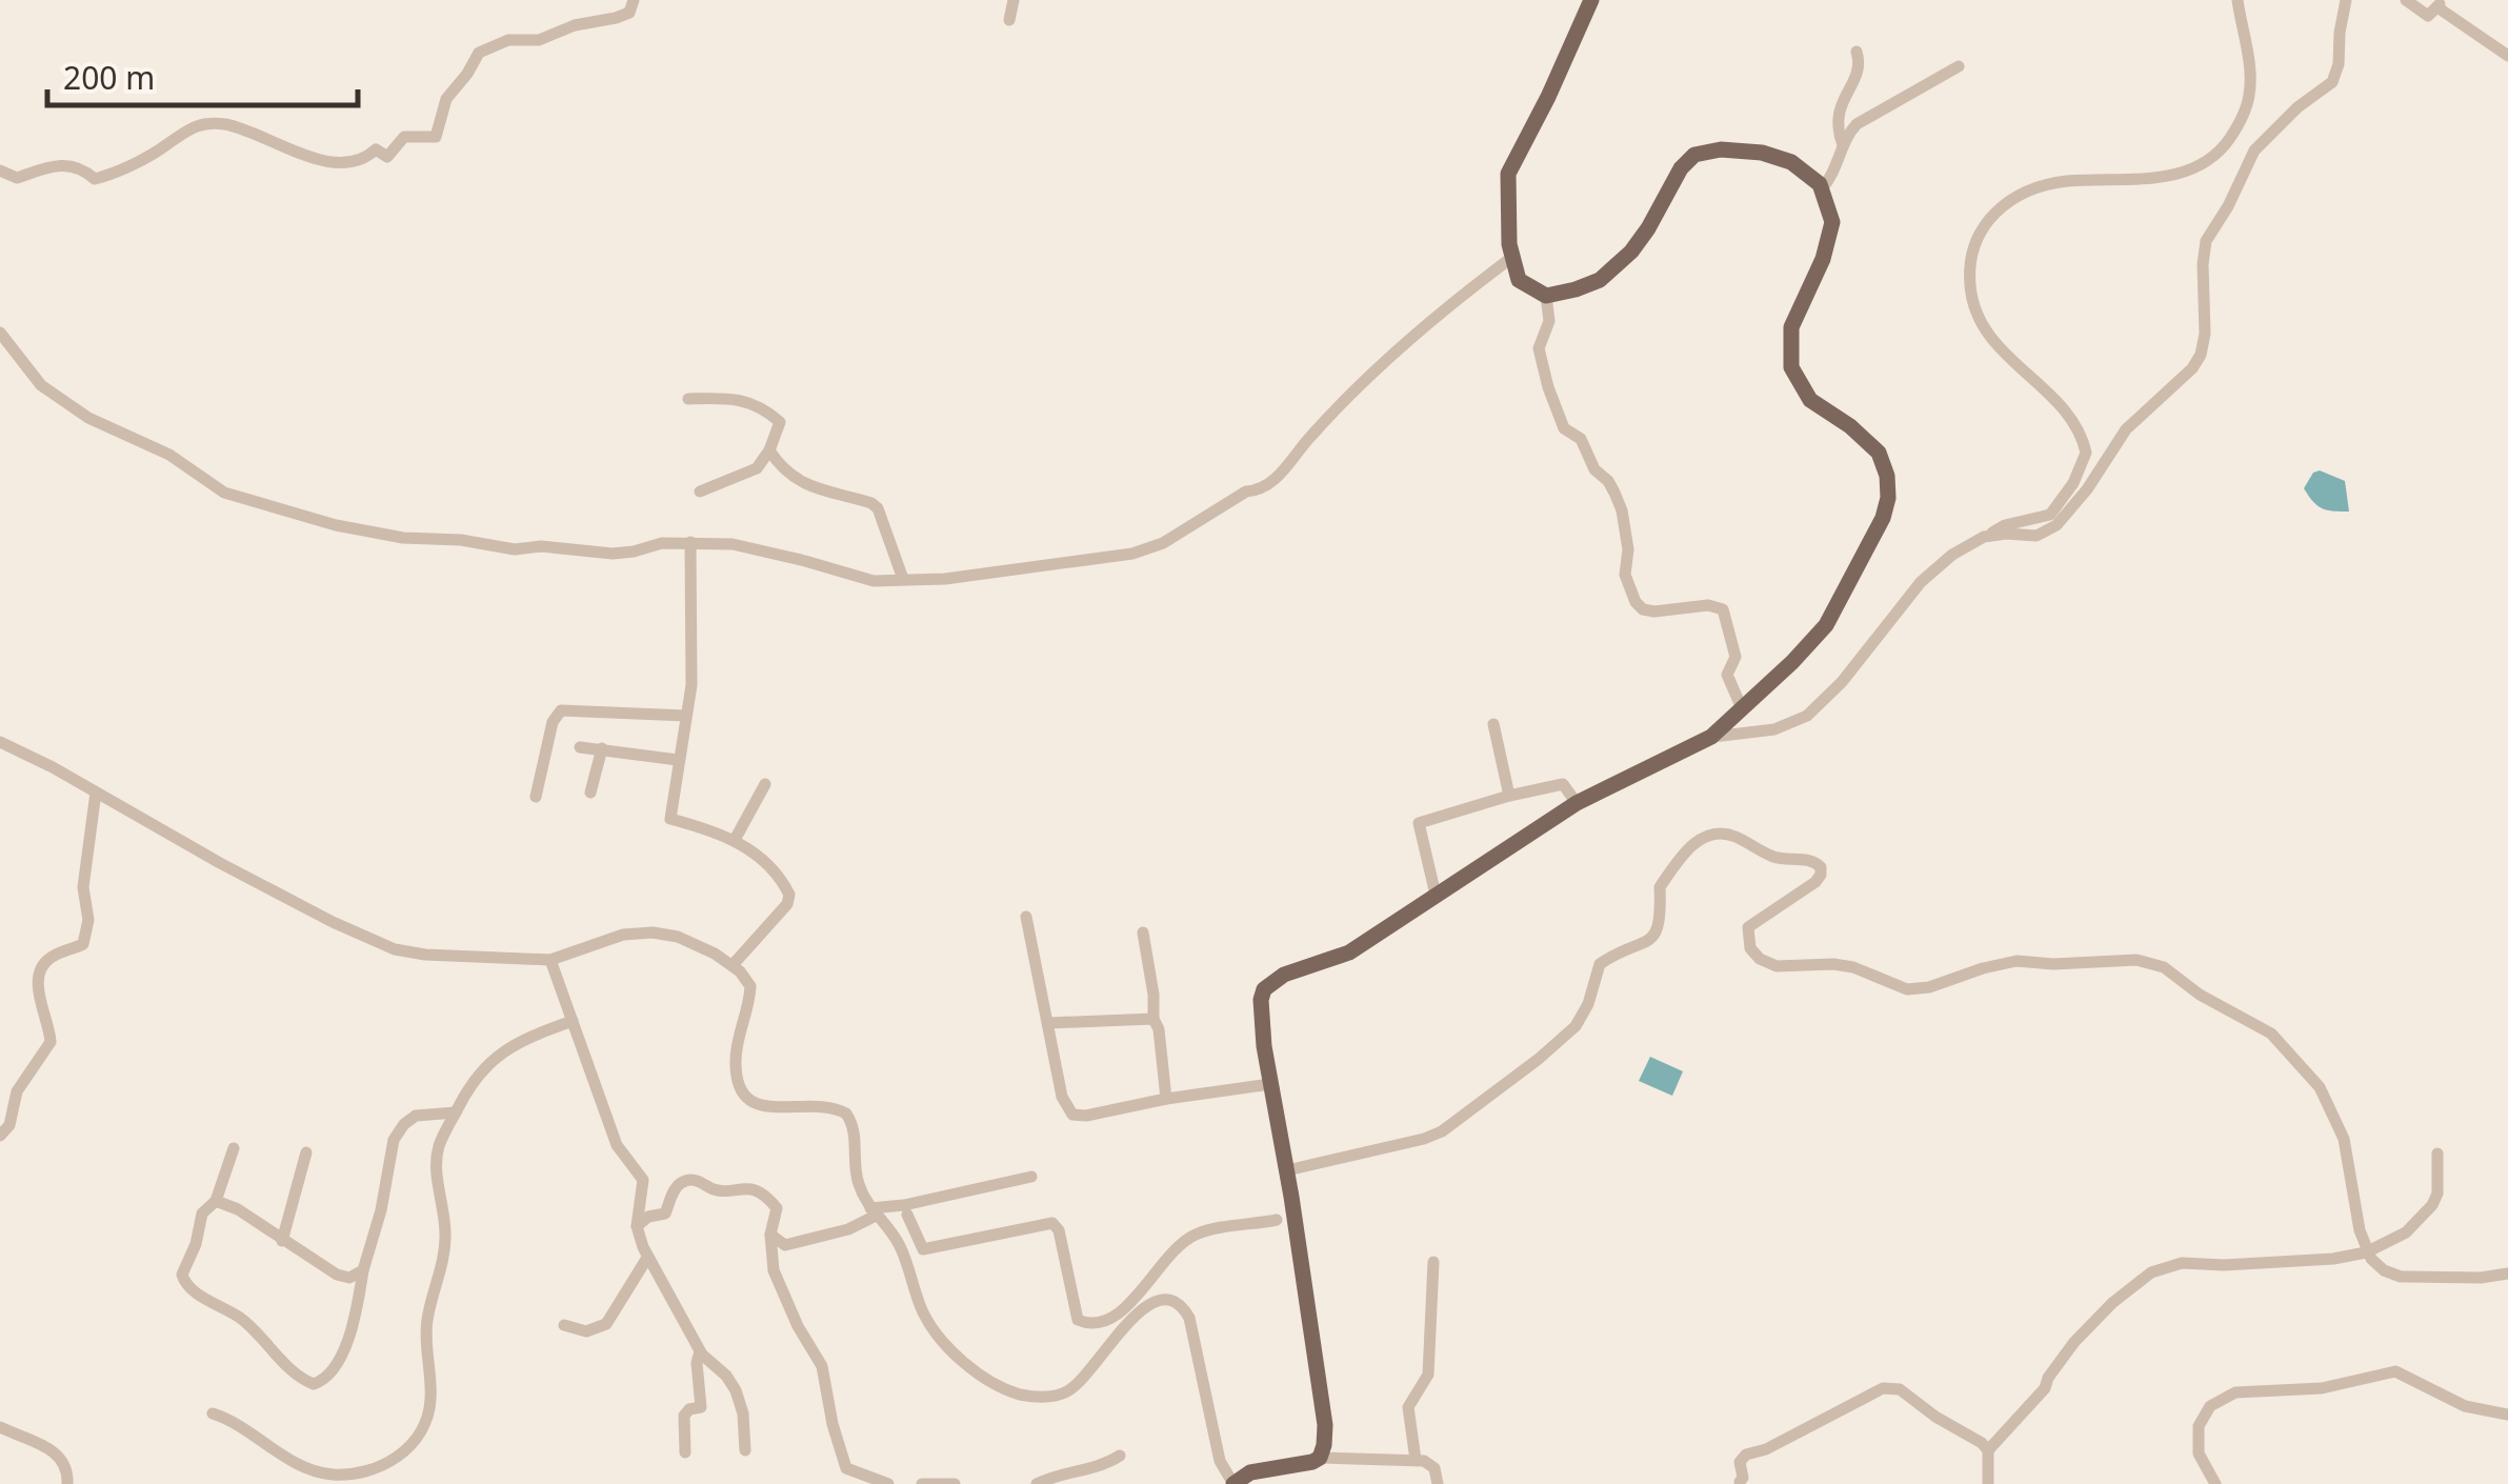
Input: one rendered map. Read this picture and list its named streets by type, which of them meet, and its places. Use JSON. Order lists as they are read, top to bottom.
{
  "scale_bar": "200 m"
}
